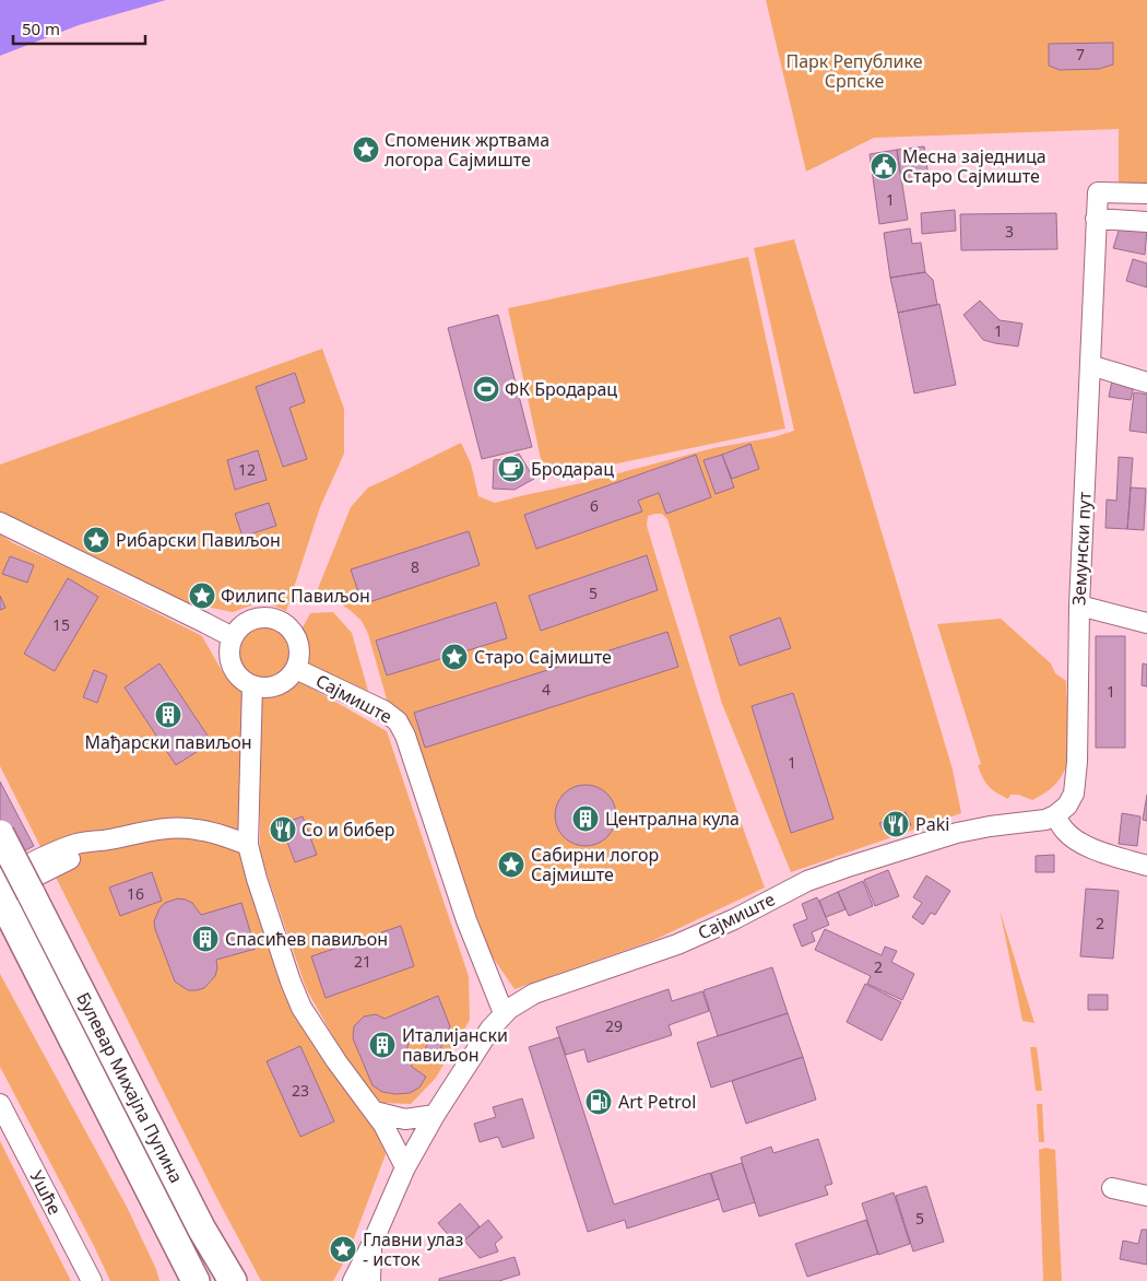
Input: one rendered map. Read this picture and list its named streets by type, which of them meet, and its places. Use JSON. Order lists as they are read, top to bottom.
{
  "streets": {
    "main road": ["Булевар Михајла Пупина"],
    "street": ["Земунски пут", "Сајмиште", "Ушће"]
  },
  "crossings": [
    ["Земунски пут", "Сајмиште"]
  ],
  "parks": ["Парк Републике Српске"],
  "places": {
    "place": [
      "Споменик жртвама логора Сајмиште",
      "Рибарски Павиљон",
      "Филипс Павиљон",
      "Старо Сајмиште",
      "Сабирни логор Сајмиште",
      "Главни улаз - исток"
    ],
    "public building": ["Месна заједница Старо Сајмиште"],
    "sports": ["ФК Бродарац"],
    "cafe": ["Бродарац"],
    "building": [
      "Мађарски павиљон",
      "Централна кула",
      "Спасићев павиљон",
      "Италијански павиљон"
    ],
    "restaurant": ["Paki", "Со и бибер"],
    "fuel station": ["Art Petrol"]
  },
  "house_numbers": [
    "7",
    "1",
    "3",
    "1",
    "12",
    "6",
    "8",
    "5",
    "15",
    "4",
    "1",
    "1",
    "16",
    "2",
    "21",
    "2",
    "29",
    "23",
    "5"
  ],
  "scale_bar": "50 m"
}
